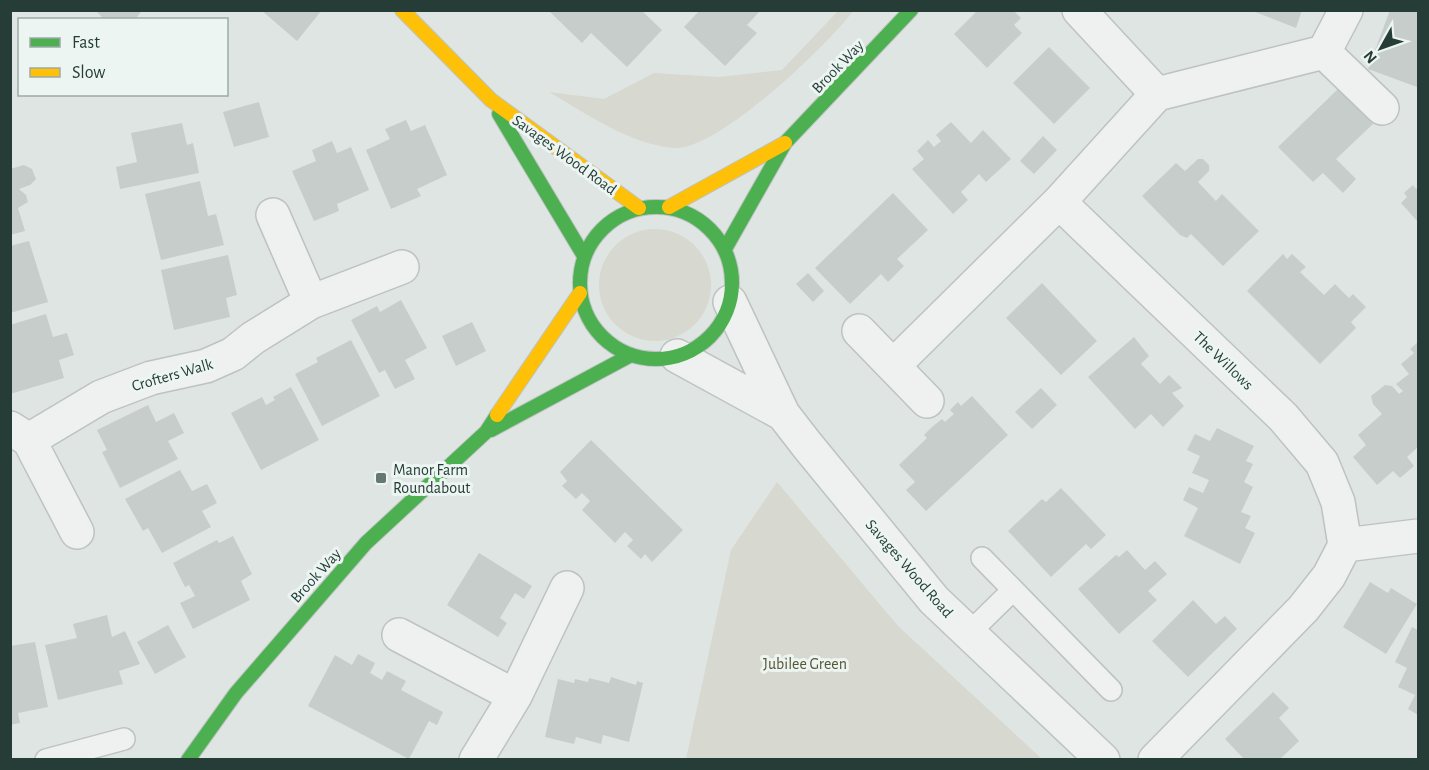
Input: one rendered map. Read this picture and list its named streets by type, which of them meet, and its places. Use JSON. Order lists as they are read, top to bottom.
{
  "streets": {
    "street": [
      "Brook Way",
      "Savages Wood Road",
      "The Willows",
      "Crofters Walk"
    ]
  },
  "crossings": [
    ["Brook Way", "Savages Wood Road"]
  ],
  "parks": ["Jubilee Green"],
  "places": {
    "transit": ["Manor Farm Roundabout"]
  },
  "legend": ["Fast", "Slow"],
  "north": "bottom left"
}
